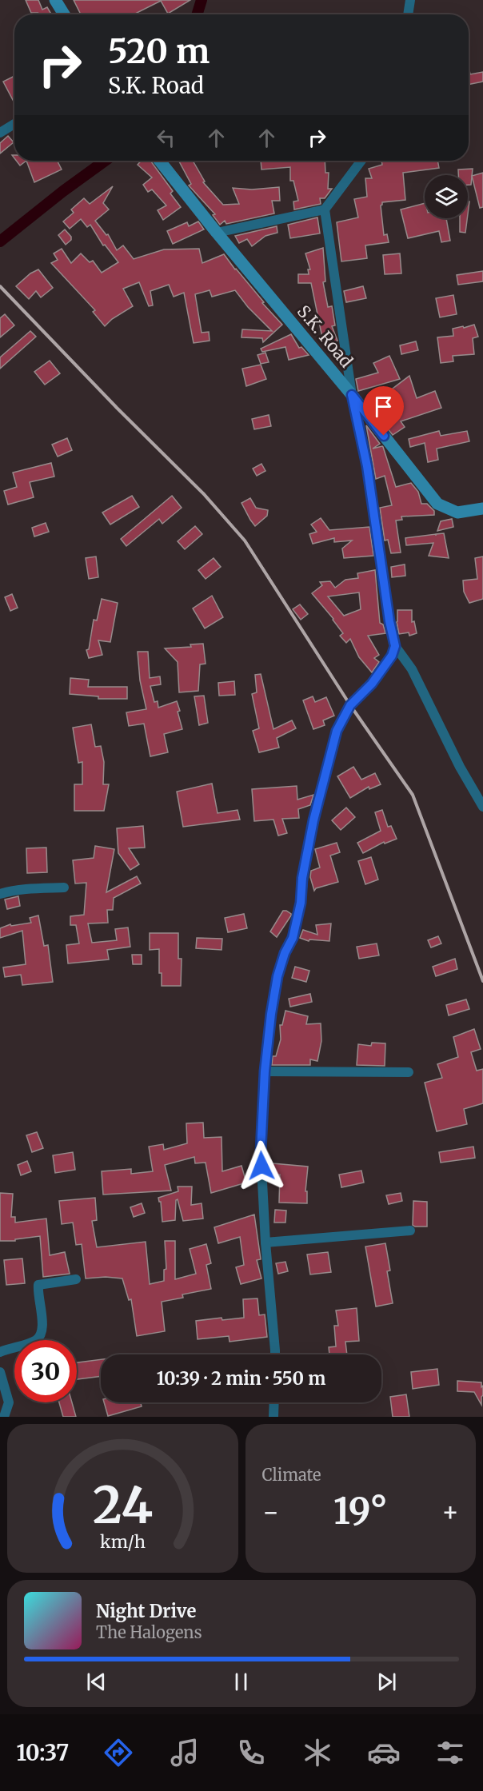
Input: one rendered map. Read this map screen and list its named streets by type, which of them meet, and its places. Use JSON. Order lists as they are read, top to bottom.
{
  "streets": {
    "main road": ["S.K. Road"]
  },
  "page": {
    "turn": ["520 m", "S.K. Road"],
    "limit": "30",
    "trip": "10:39 · 2 min · 550 m",
    "tile": "Climate",
    "heat": ["−", "19°", "+"],
    "song": ["Night Drive", "The Halogens"],
    "tabs": "10:37",
    "gauge": ["24", "km/h"]
  }
}
